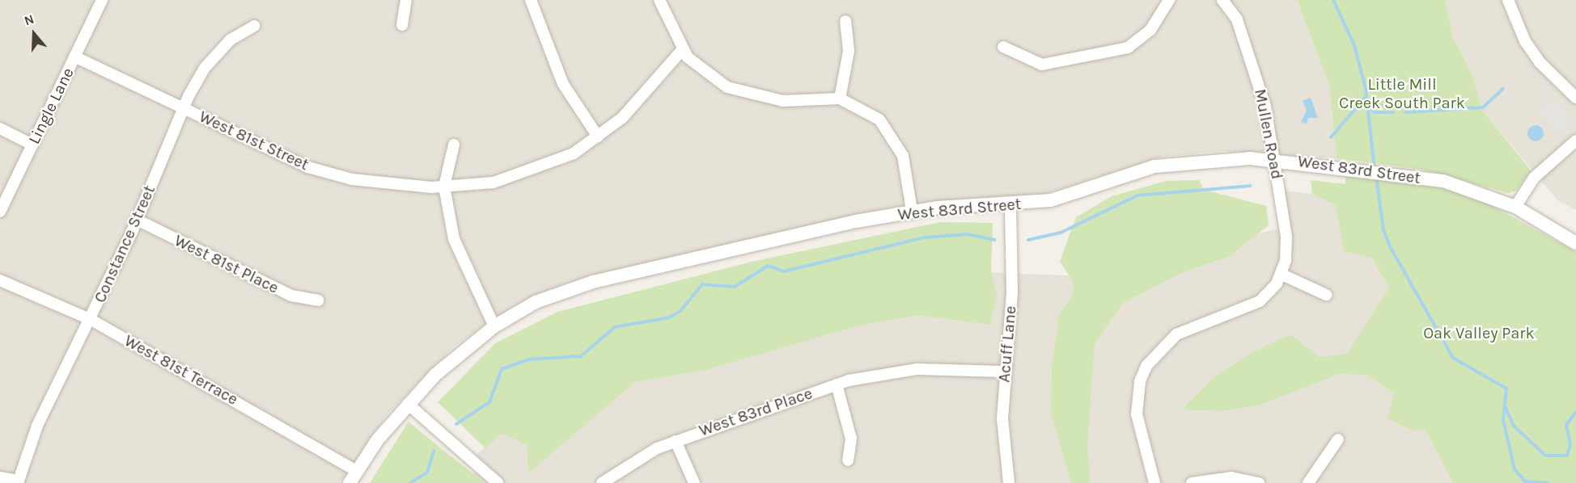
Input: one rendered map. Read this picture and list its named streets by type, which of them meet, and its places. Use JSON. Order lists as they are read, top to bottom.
{
  "streets": {
    "street": [
      "Lingle Lane",
      "Mullen Road",
      "West 81st Street",
      "West 83rd Street",
      "Constance Street",
      "West 81st Place",
      "Acuff Lane",
      "West 81st Terrace",
      "West 83rd Place"
    ]
  },
  "crossings": [
    ["Lingle Lane", "West 81st Street"],
    ["Mullen Road", "West 83rd Street"],
    ["West 81st Street", "Constance Street"],
    ["West 83rd Street", "Acuff Lane"],
    ["West 83rd Street", "West 81st Terrace"],
    ["Constance Street", "West 81st Place"],
    ["Constance Street", "West 81st Terrace"],
    ["Acuff Lane", "West 83rd Place"]
  ],
  "parks": ["Little Mill Creek South Park", "Oak Valley Park"],
  "north": "top"
}
